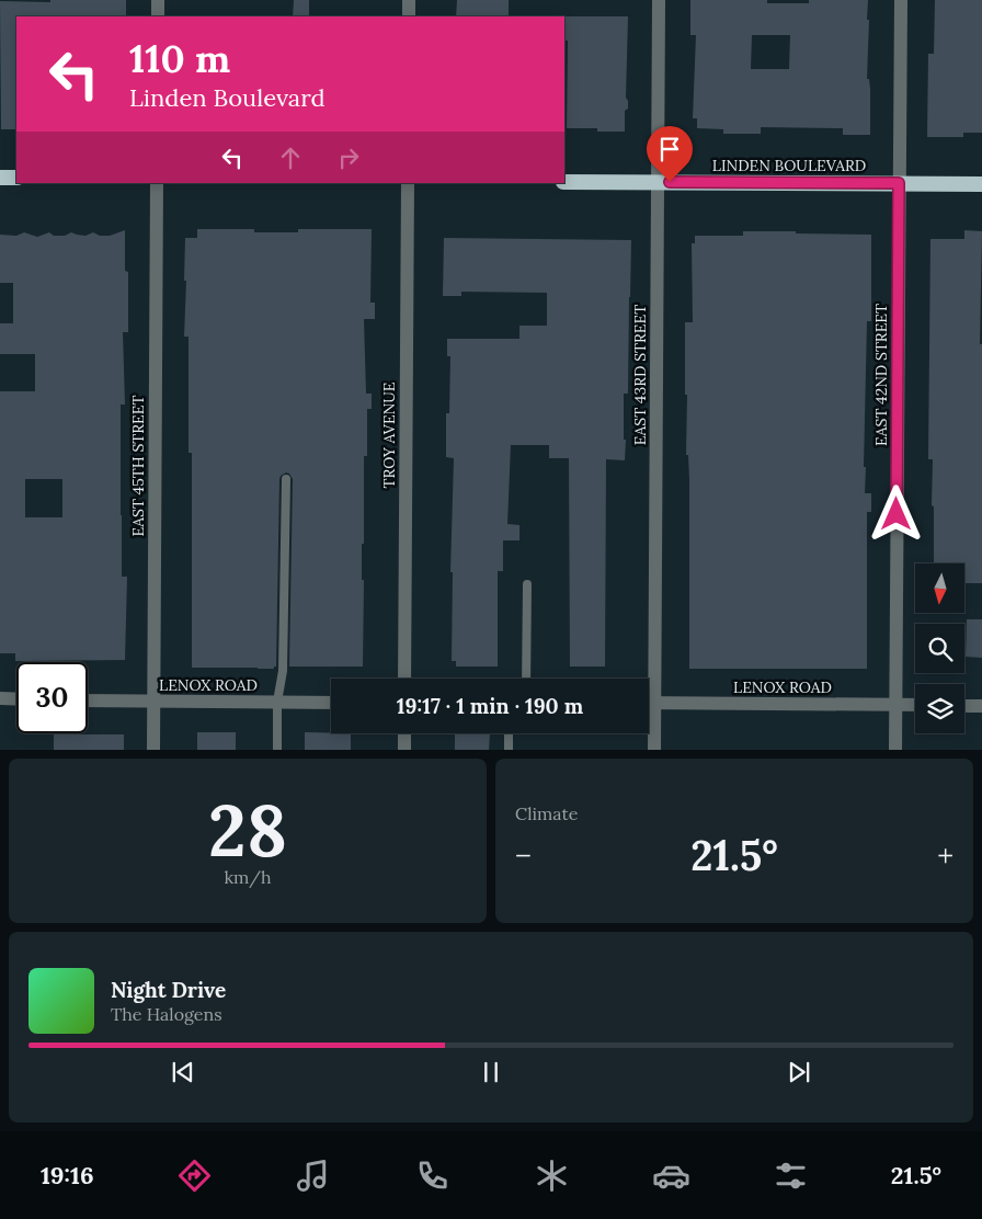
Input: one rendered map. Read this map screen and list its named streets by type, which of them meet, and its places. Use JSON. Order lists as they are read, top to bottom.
{
  "streets": {
    "highway": ["LINDEN BOULEVARD"],
    "street": [
      "EAST 43RD STREET",
      "EAST 42ND STREET",
      "TROY AVENUE",
      "EAST 45TH STREET",
      "LENOX ROAD"
    ]
  },
  "crossings": [
    ["LINDEN BOULEVARD", "EAST 43RD STREET"],
    ["LINDEN BOULEVARD", "EAST 42ND STREET"],
    ["EAST 43RD STREET", "LENOX ROAD"],
    ["EAST 42ND STREET", "LENOX ROAD"],
    ["EAST 45TH STREET", "LENOX ROAD"]
  ],
  "north": "bottom",
  "page": {
    "turn": ["110 m", "Linden Boulevard"],
    "limit": "30",
    "trip": "19:17 · 1 min · 190 m",
    "tile": [
      ["28", "km/h"],
      "Climate"
    ],
    "heat": ["−", "21.5°", "+"],
    "song": ["Night Drive", "The Halogens"],
    "tabs": ["19:16", "21.5°"]
  }
}
